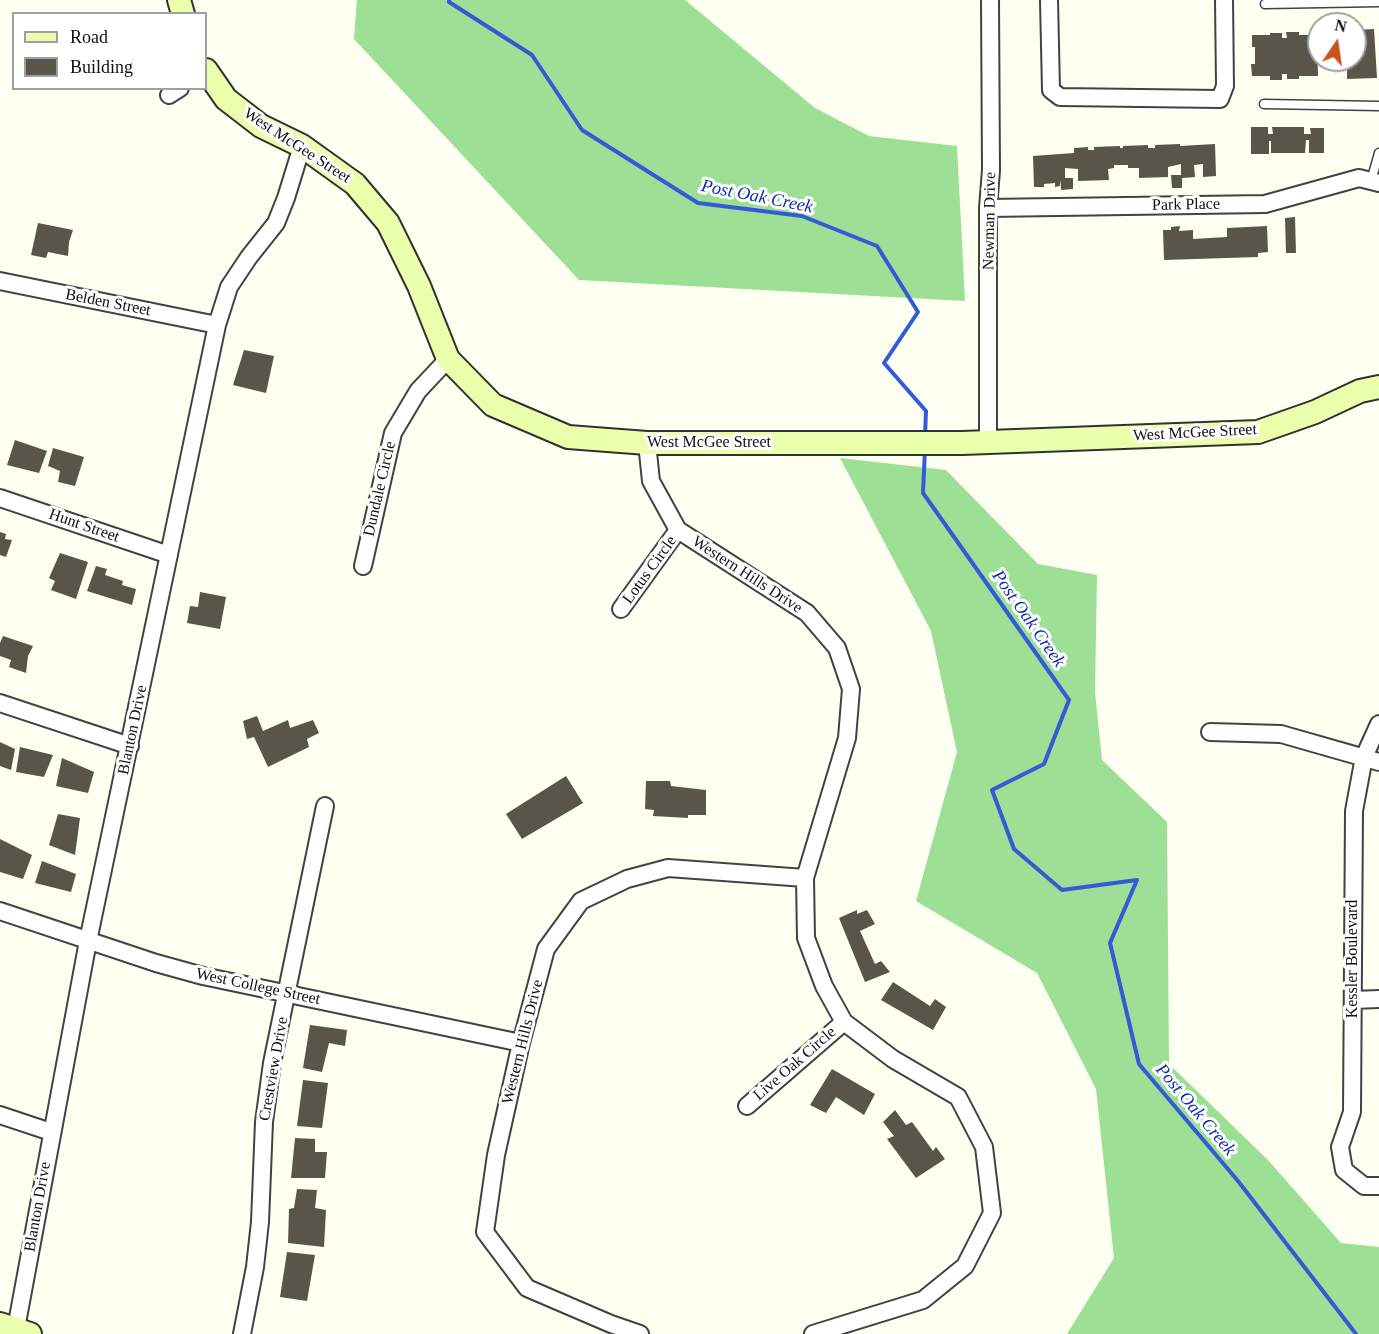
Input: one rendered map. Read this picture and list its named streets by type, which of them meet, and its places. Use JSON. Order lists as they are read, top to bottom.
{
  "streets": {
    "street": [
      "West McGee Street",
      "Park Place",
      "Newman Drive",
      "Belden Street",
      "Dundale Circle",
      "Hunt Street",
      "Lotus Circle",
      "Western Hills Drive",
      "Blanton Drive",
      "Kessler Boulevard",
      "West College Street",
      "Live Oak Circle",
      "Crestview Drive"
    ]
  },
  "crossings": [
    ["West McGee Street", "Newman Drive"],
    ["West McGee Street", "Dundale Circle"],
    ["West McGee Street", "Western Hills Drive"],
    ["West McGee Street", "Blanton Drive"],
    ["Park Place", "Newman Drive"],
    ["Belden Street", "Blanton Drive"],
    ["Hunt Street", "Blanton Drive"],
    ["Lotus Circle", "Western Hills Drive"],
    ["Western Hills Drive", "West College Street"],
    ["Western Hills Drive", "Live Oak Circle"],
    ["Blanton Drive", "West College Street"],
    ["West College Street", "Crestview Drive"]
  ],
  "water": ["Post Oak Creek"],
  "legend": ["Road", "Building"],
  "north": "top"
}
